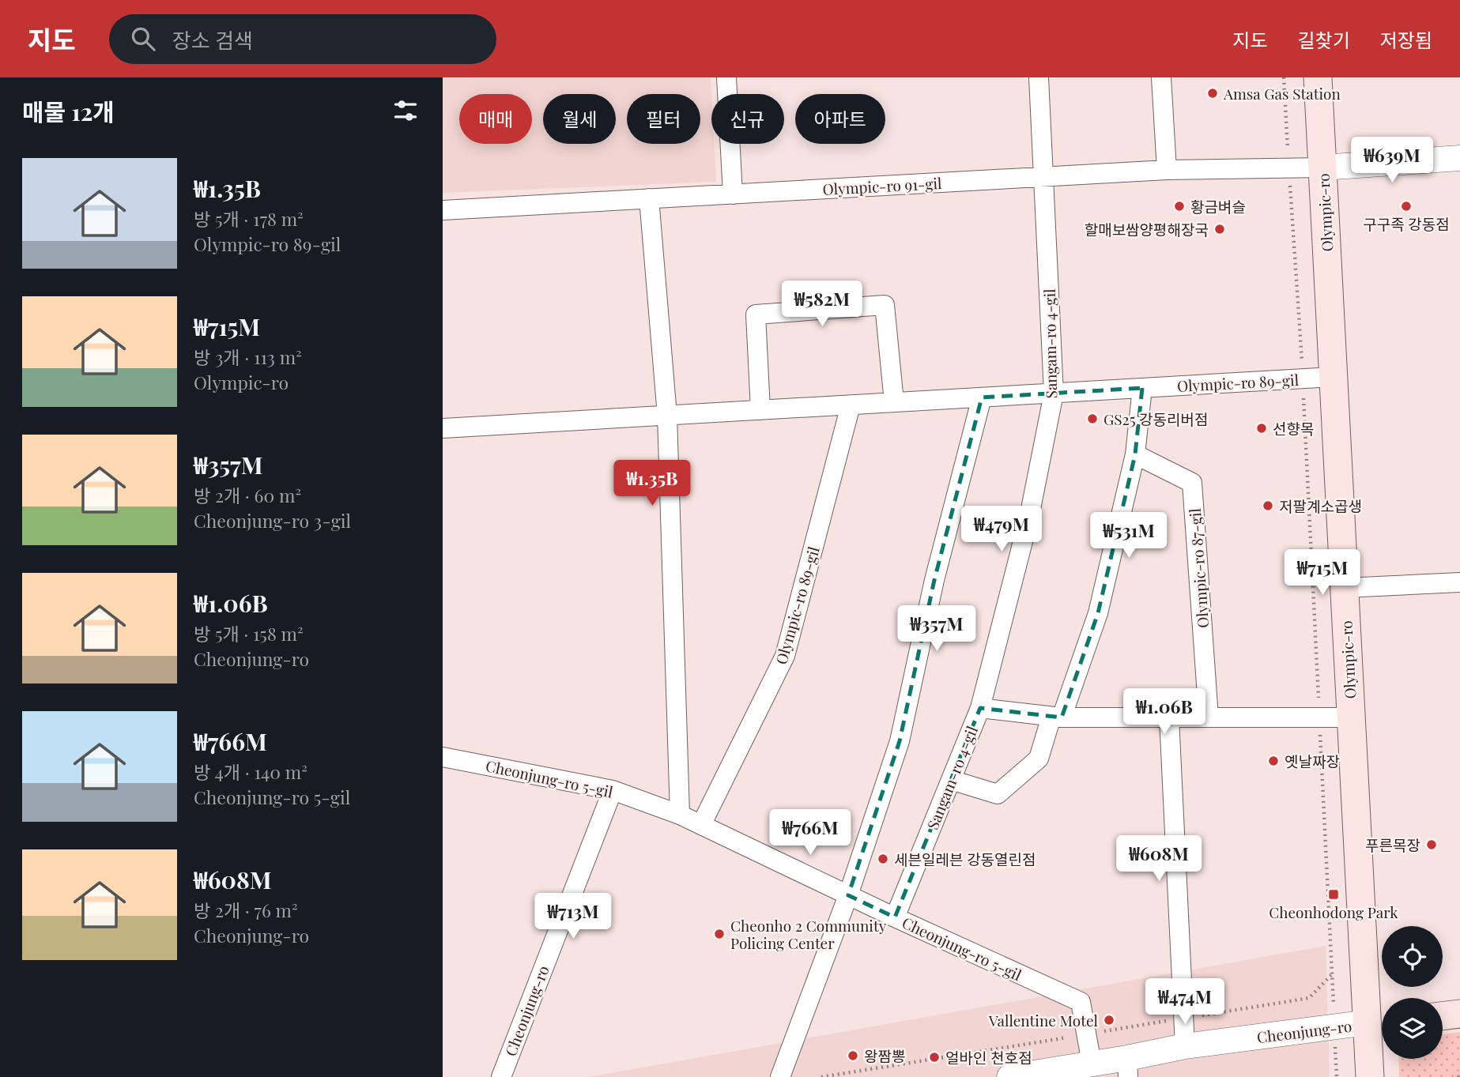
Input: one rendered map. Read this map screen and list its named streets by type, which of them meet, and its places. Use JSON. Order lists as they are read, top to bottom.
{
  "streets": {
    "main road": ["Olympic-ro"],
    "street": [
      "Olympic-ro 91-gil",
      "Sangam-ro 4-gil",
      "Olympic-ro 89-gil",
      "Olympic-ro 87-gil",
      "Cheonjung-ro 5-gil",
      "Cheonjung-ro"
    ]
  },
  "crossings": [
    ["Olympic-ro 91-gil", "Olympic-ro"],
    ["Olympic-ro 91-gil", "Sangam-ro 4-gil"],
    ["Olympic-ro", "Olympic-ro 89-gil"],
    ["Olympic-ro", "Cheonjung-ro"],
    ["Sangam-ro 4-gil", "Olympic-ro 89-gil"],
    ["Sangam-ro 4-gil", "Cheonjung-ro 5-gil"],
    ["Olympic-ro 89-gil", "Cheonjung-ro 5-gil"],
    ["Cheonjung-ro 5-gil", "Cheonjung-ro"]
  ],
  "places": {
    "other": [
      "Amsa Gas Station",
      "황금벼슬",
      "구구족 강동점",
      "할매보쌈양평해장국",
      "GS25 강동리버점",
      "선향목",
      "저팔계소곱생",
      "옛날짜장",
      "푸른목장",
      "세븐일레븐 강동열린점",
      "Cheonho 2 Community Policing Center",
      "Vallentine Motel",
      "왕짬뽕",
      "얼바인 천호점"
    ],
    "transit": ["Cheonhodong Park"]
  },
  "page": {
    "header": "지도",
    "search": "장소 검색",
    "nav": ["지도", "길찾기", "저장됨"],
    "heading": "매물 12개",
    "chip": [
      "매매",
      "월세",
      "필터",
      "신규",
      "아파트"
    ],
    "price": [
      "₩639M",
      "₩582M",
      "₩1.35B",
      "₩479M",
      "₩531M",
      "₩715M",
      "₩357M",
      "₩1.06B",
      "₩766M",
      "₩608M",
      "₩713M",
      "₩474M"
    ],
    "list": [
      {
        "name": "₩1.35B",
        "note": "방 5개 · 178 m² · Olympic-ro 89-gil"
      },
      {
        "name": "₩715M",
        "note": "방 3개 · 113 m² · Olympic-ro"
      },
      {
        "name": "₩357M",
        "note": "방 2개 · 60 m² · Cheonjung-ro 3-gil"
      },
      {
        "name": "₩1.06B",
        "note": "방 5개 · 158 m² · Cheonjung-ro"
      },
      {
        "name": "₩766M",
        "note": "방 4개 · 140 m² · Cheonjung-ro 5-gil"
      },
      {
        "name": "₩608M",
        "note": "방 2개 · 76 m² · Cheonjung-ro"
      }
    ]
  }
}
